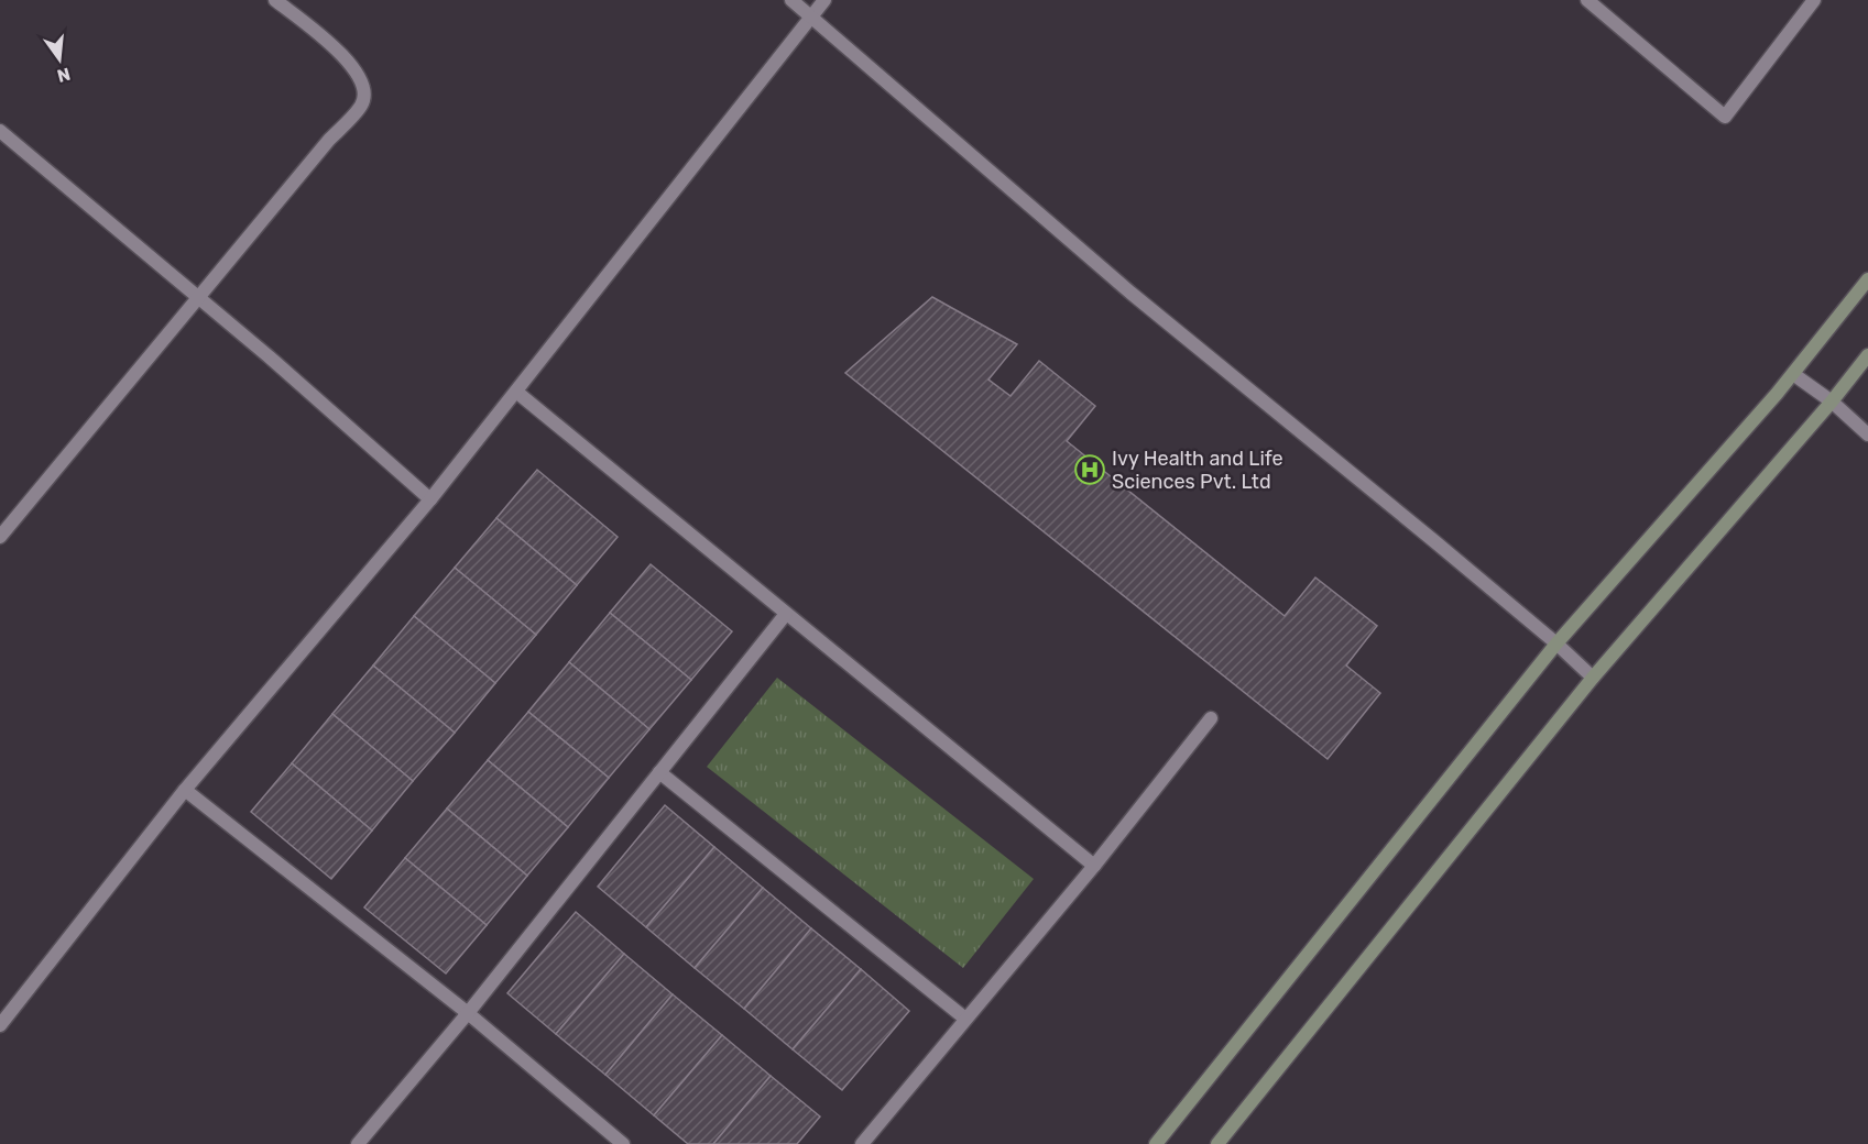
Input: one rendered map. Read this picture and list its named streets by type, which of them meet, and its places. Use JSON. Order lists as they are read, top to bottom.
{
  "places": {
    "hospital": ["Ivy Health and Life Sciences Pvt. Ltd"]
  },
  "north": "bottom"
}
